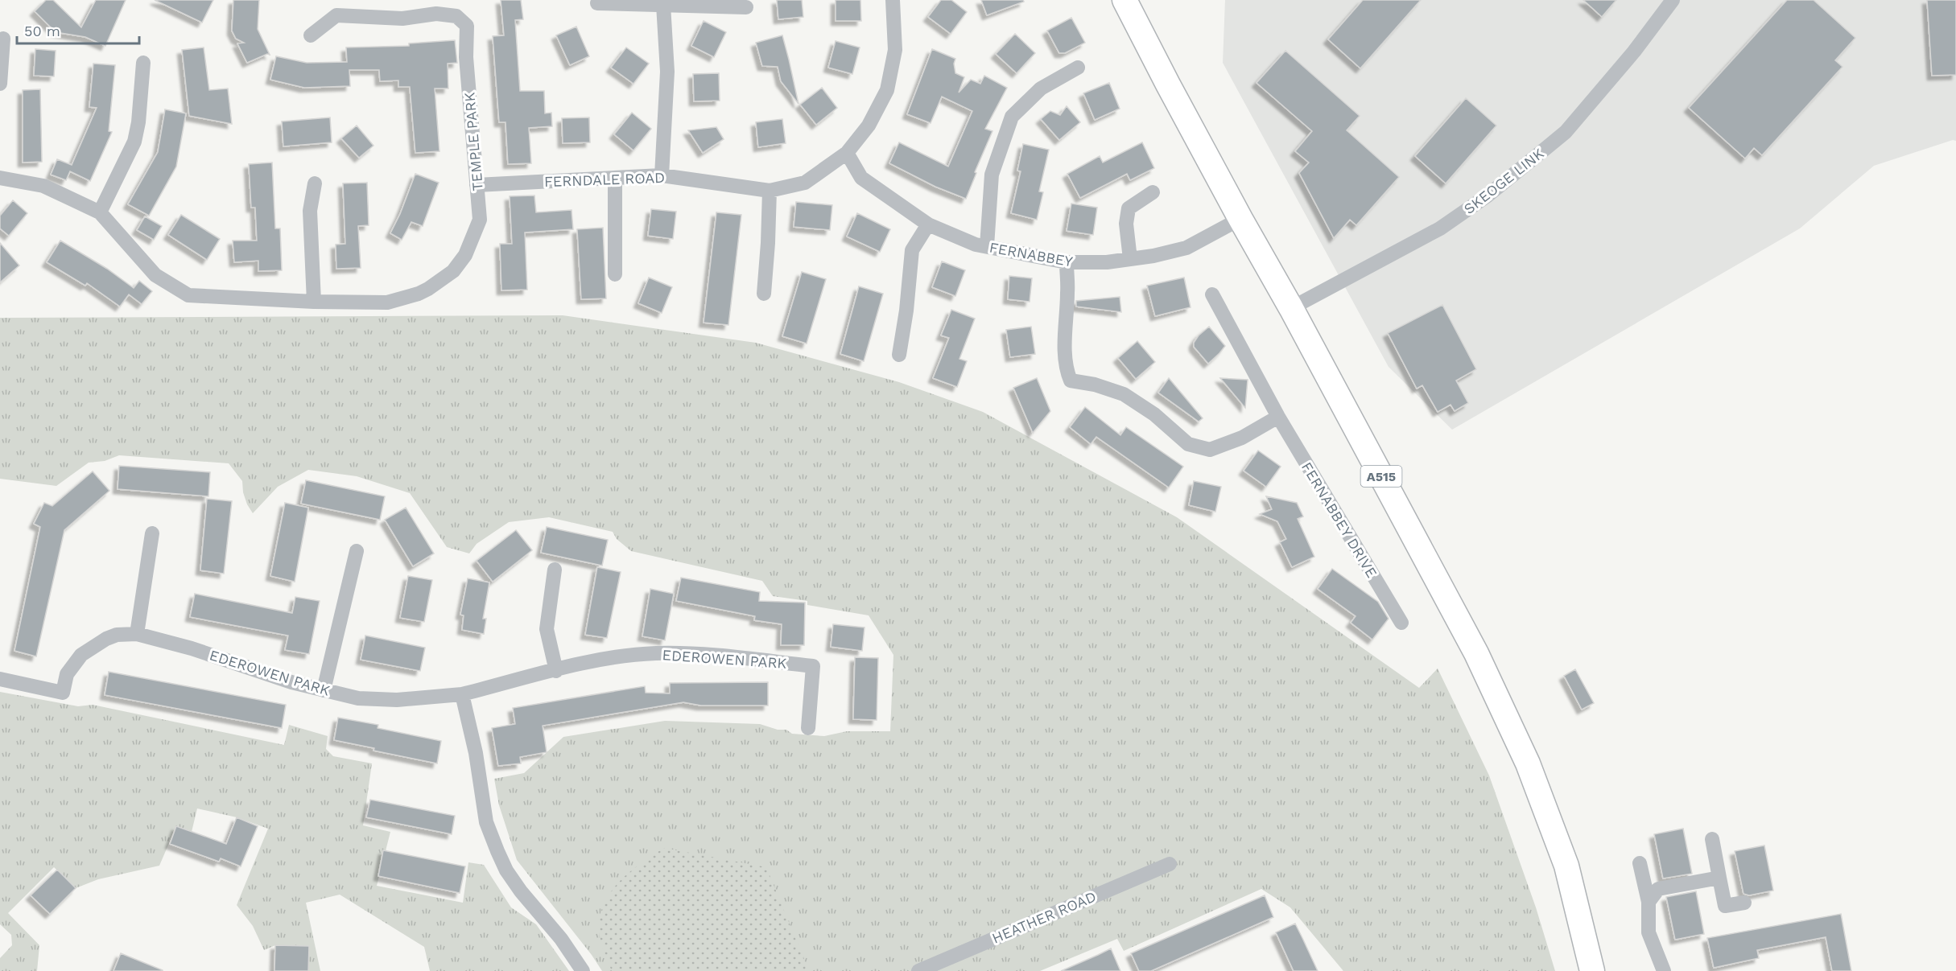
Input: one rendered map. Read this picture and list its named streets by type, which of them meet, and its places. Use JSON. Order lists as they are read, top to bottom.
{
  "streets": {
    "highway": ["A515"],
    "street": [
      "TEMPLE PARK",
      "FERNDALE ROAD",
      "SKEOGE LINK",
      "FERNABBEY",
      "FERNABBEY DRIVE",
      "EDEROWEN PARK",
      "HEATHER ROAD"
    ]
  },
  "crossings": [
    ["TEMPLE PARK", "FERNDALE ROAD"],
    ["FERNDALE ROAD", "FERNABBEY"],
    ["SKEOGE LINK", "A515"],
    ["FERNABBEY", "A515"]
  ],
  "scale_bar": "50 m"
}
